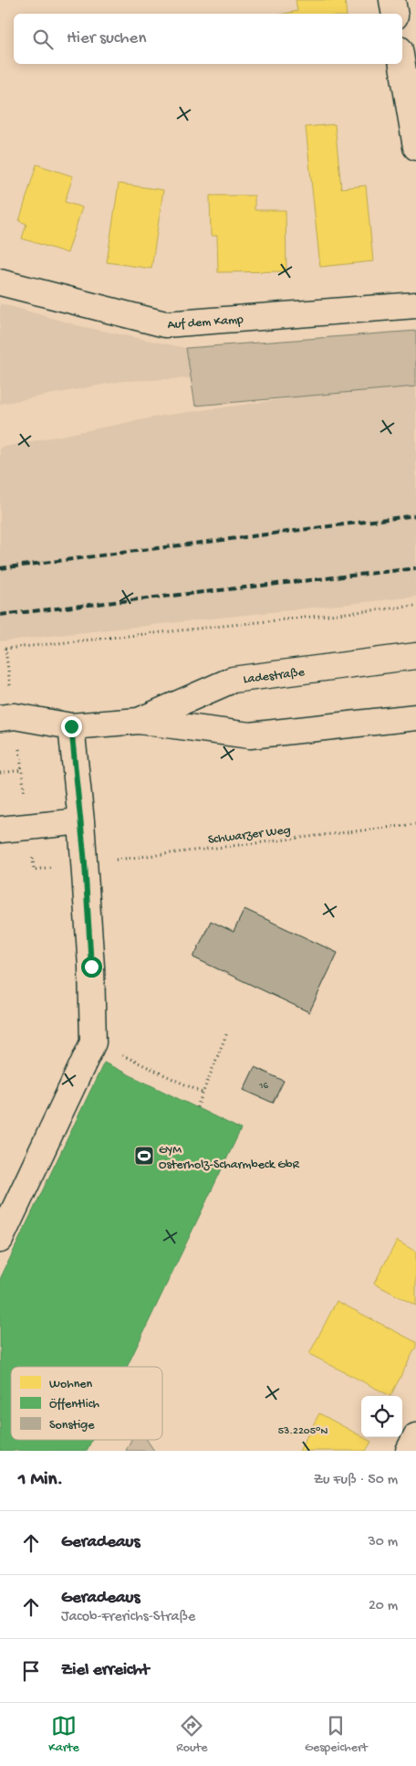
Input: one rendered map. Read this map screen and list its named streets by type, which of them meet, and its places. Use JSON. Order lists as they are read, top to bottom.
{
  "streets": {
    "street": ["Auf dem Kamp", "Ladestraße"],
    "path": ["Schwarzer Weg"]
  },
  "places": {
    "sports": ["GYM Osterholz-Scharmbeck GbR"]
  },
  "house_numbers": ["16"],
  "legend": ["Wohnen", "Öffentlich", "Sonstige"],
  "page": {
    "search": "Hier suchen",
    "heading": ["1 Min.", "Zu Fuß · 50 m"],
    "list": [
      ["Geradeaus", "30 m"],
      ["Geradeaus", "Jacob-Frerichs-Straße", "20 m"],
      "Ziel erreicht"
    ],
    "nav": ["Karte", "Route", "Gespeichert"]
  },
  "coordinates": ["53.2205°N"]
}
